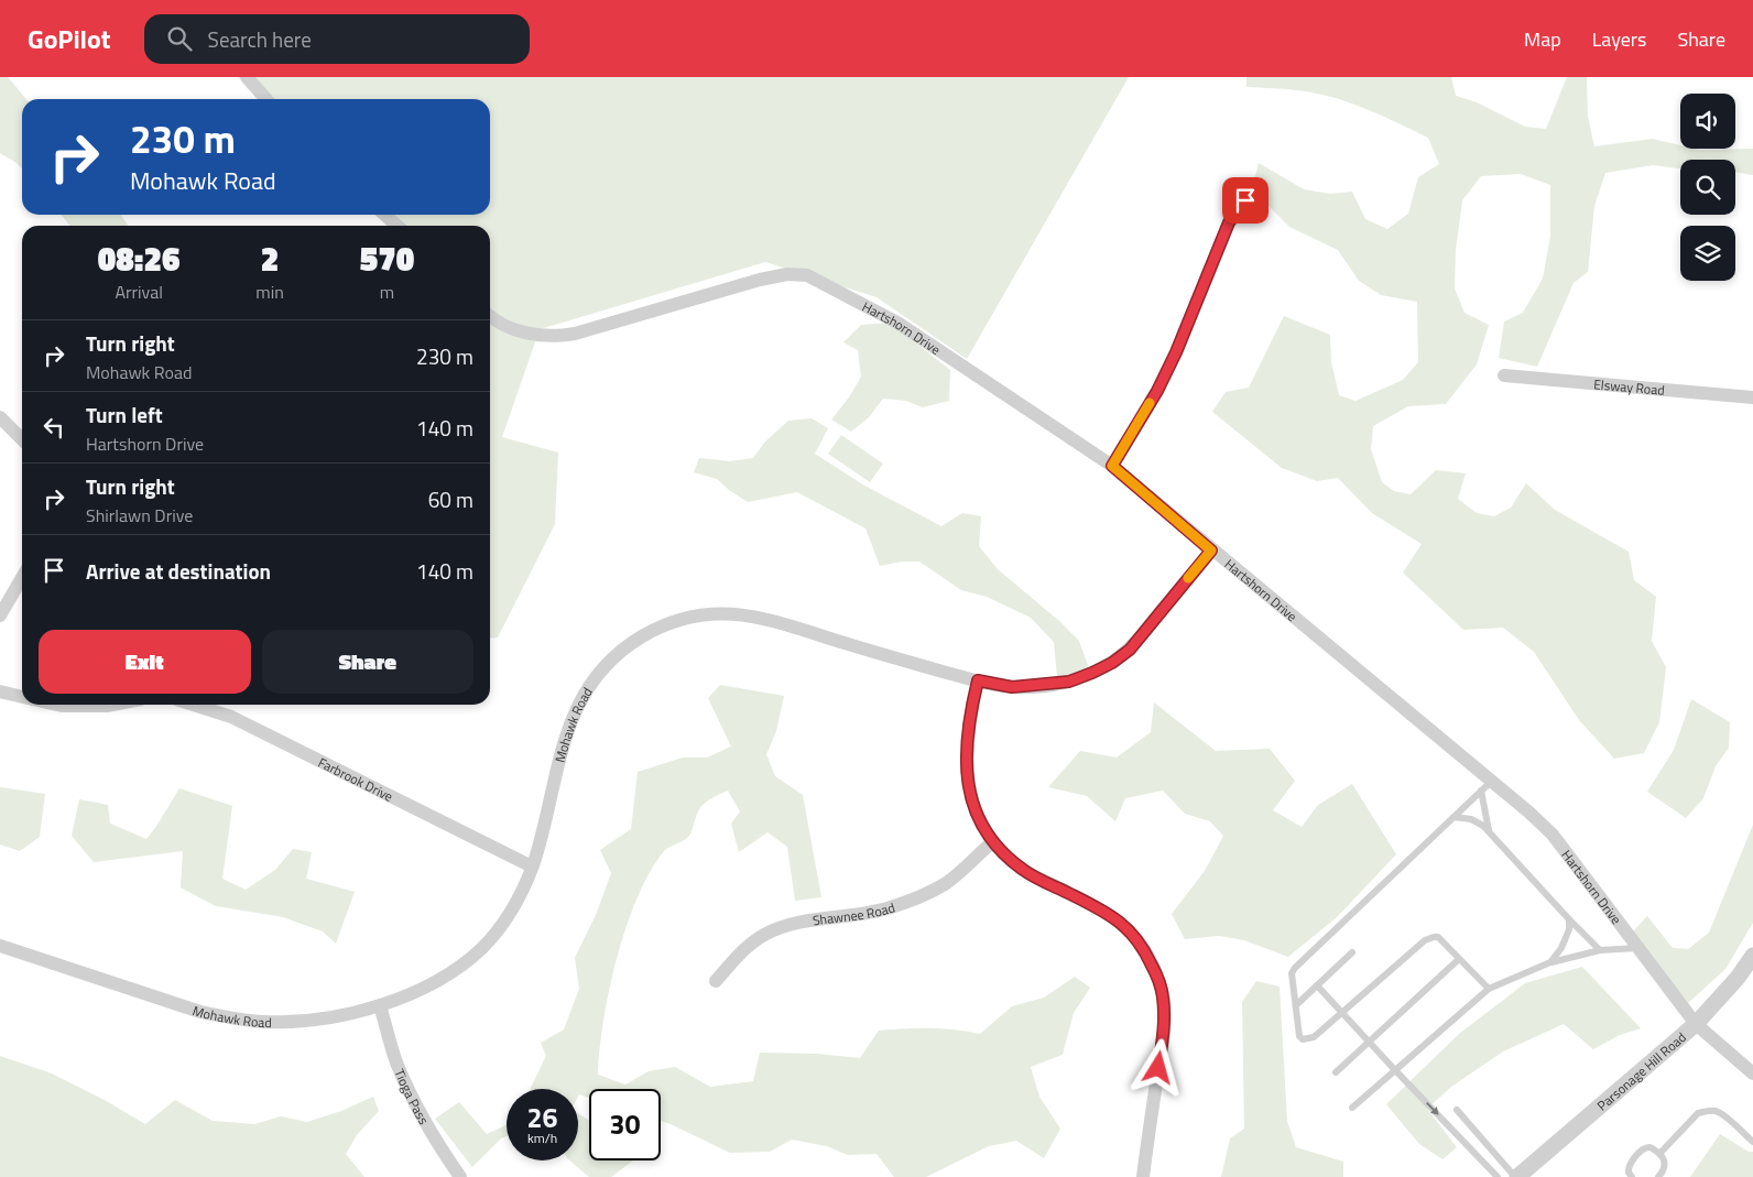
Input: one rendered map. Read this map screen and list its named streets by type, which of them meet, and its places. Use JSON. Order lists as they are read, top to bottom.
{
  "streets": {
    "street": [
      "Hartshorn Drive",
      "Elsway Road",
      "Mohawk Road",
      "Farbrook Drive",
      "Shawnee Road",
      "Parsonage Hill Road",
      "Tioga Pass"
    ]
  },
  "crossings": [
    ["Hartshorn Drive", "Mohawk Road"],
    ["Hartshorn Drive", "Parsonage Hill Road"],
    ["Mohawk Road", "Farbrook Drive"],
    ["Mohawk Road", "Tioga Pass"]
  ],
  "page": {
    "header": "GoPilot",
    "search": "Search here",
    "nav": ["Map", "Layers", "Share"],
    "turn": ["230 m", "Mohawk Road"],
    "eta": [
      "08:26",
      "Arrival",
      "2",
      "min",
      "570",
      "m"
    ],
    "list": [
      {
        "name": "Turn right",
        "note": "Mohawk Road",
        "value": "230 m"
      },
      {
        "name": "Turn left",
        "note": "Hartshorn Drive",
        "value": "140 m"
      },
      {
        "name": "Turn right",
        "note": "Shirlawn Drive",
        "value": "60 m"
      },
      {
        "name": "Arrive at destination",
        "value": "140 m"
      }
    ],
    "buttons": ["Exit", "Share"],
    "speed": "26 km/h",
    "limit": "30"
  }
}
